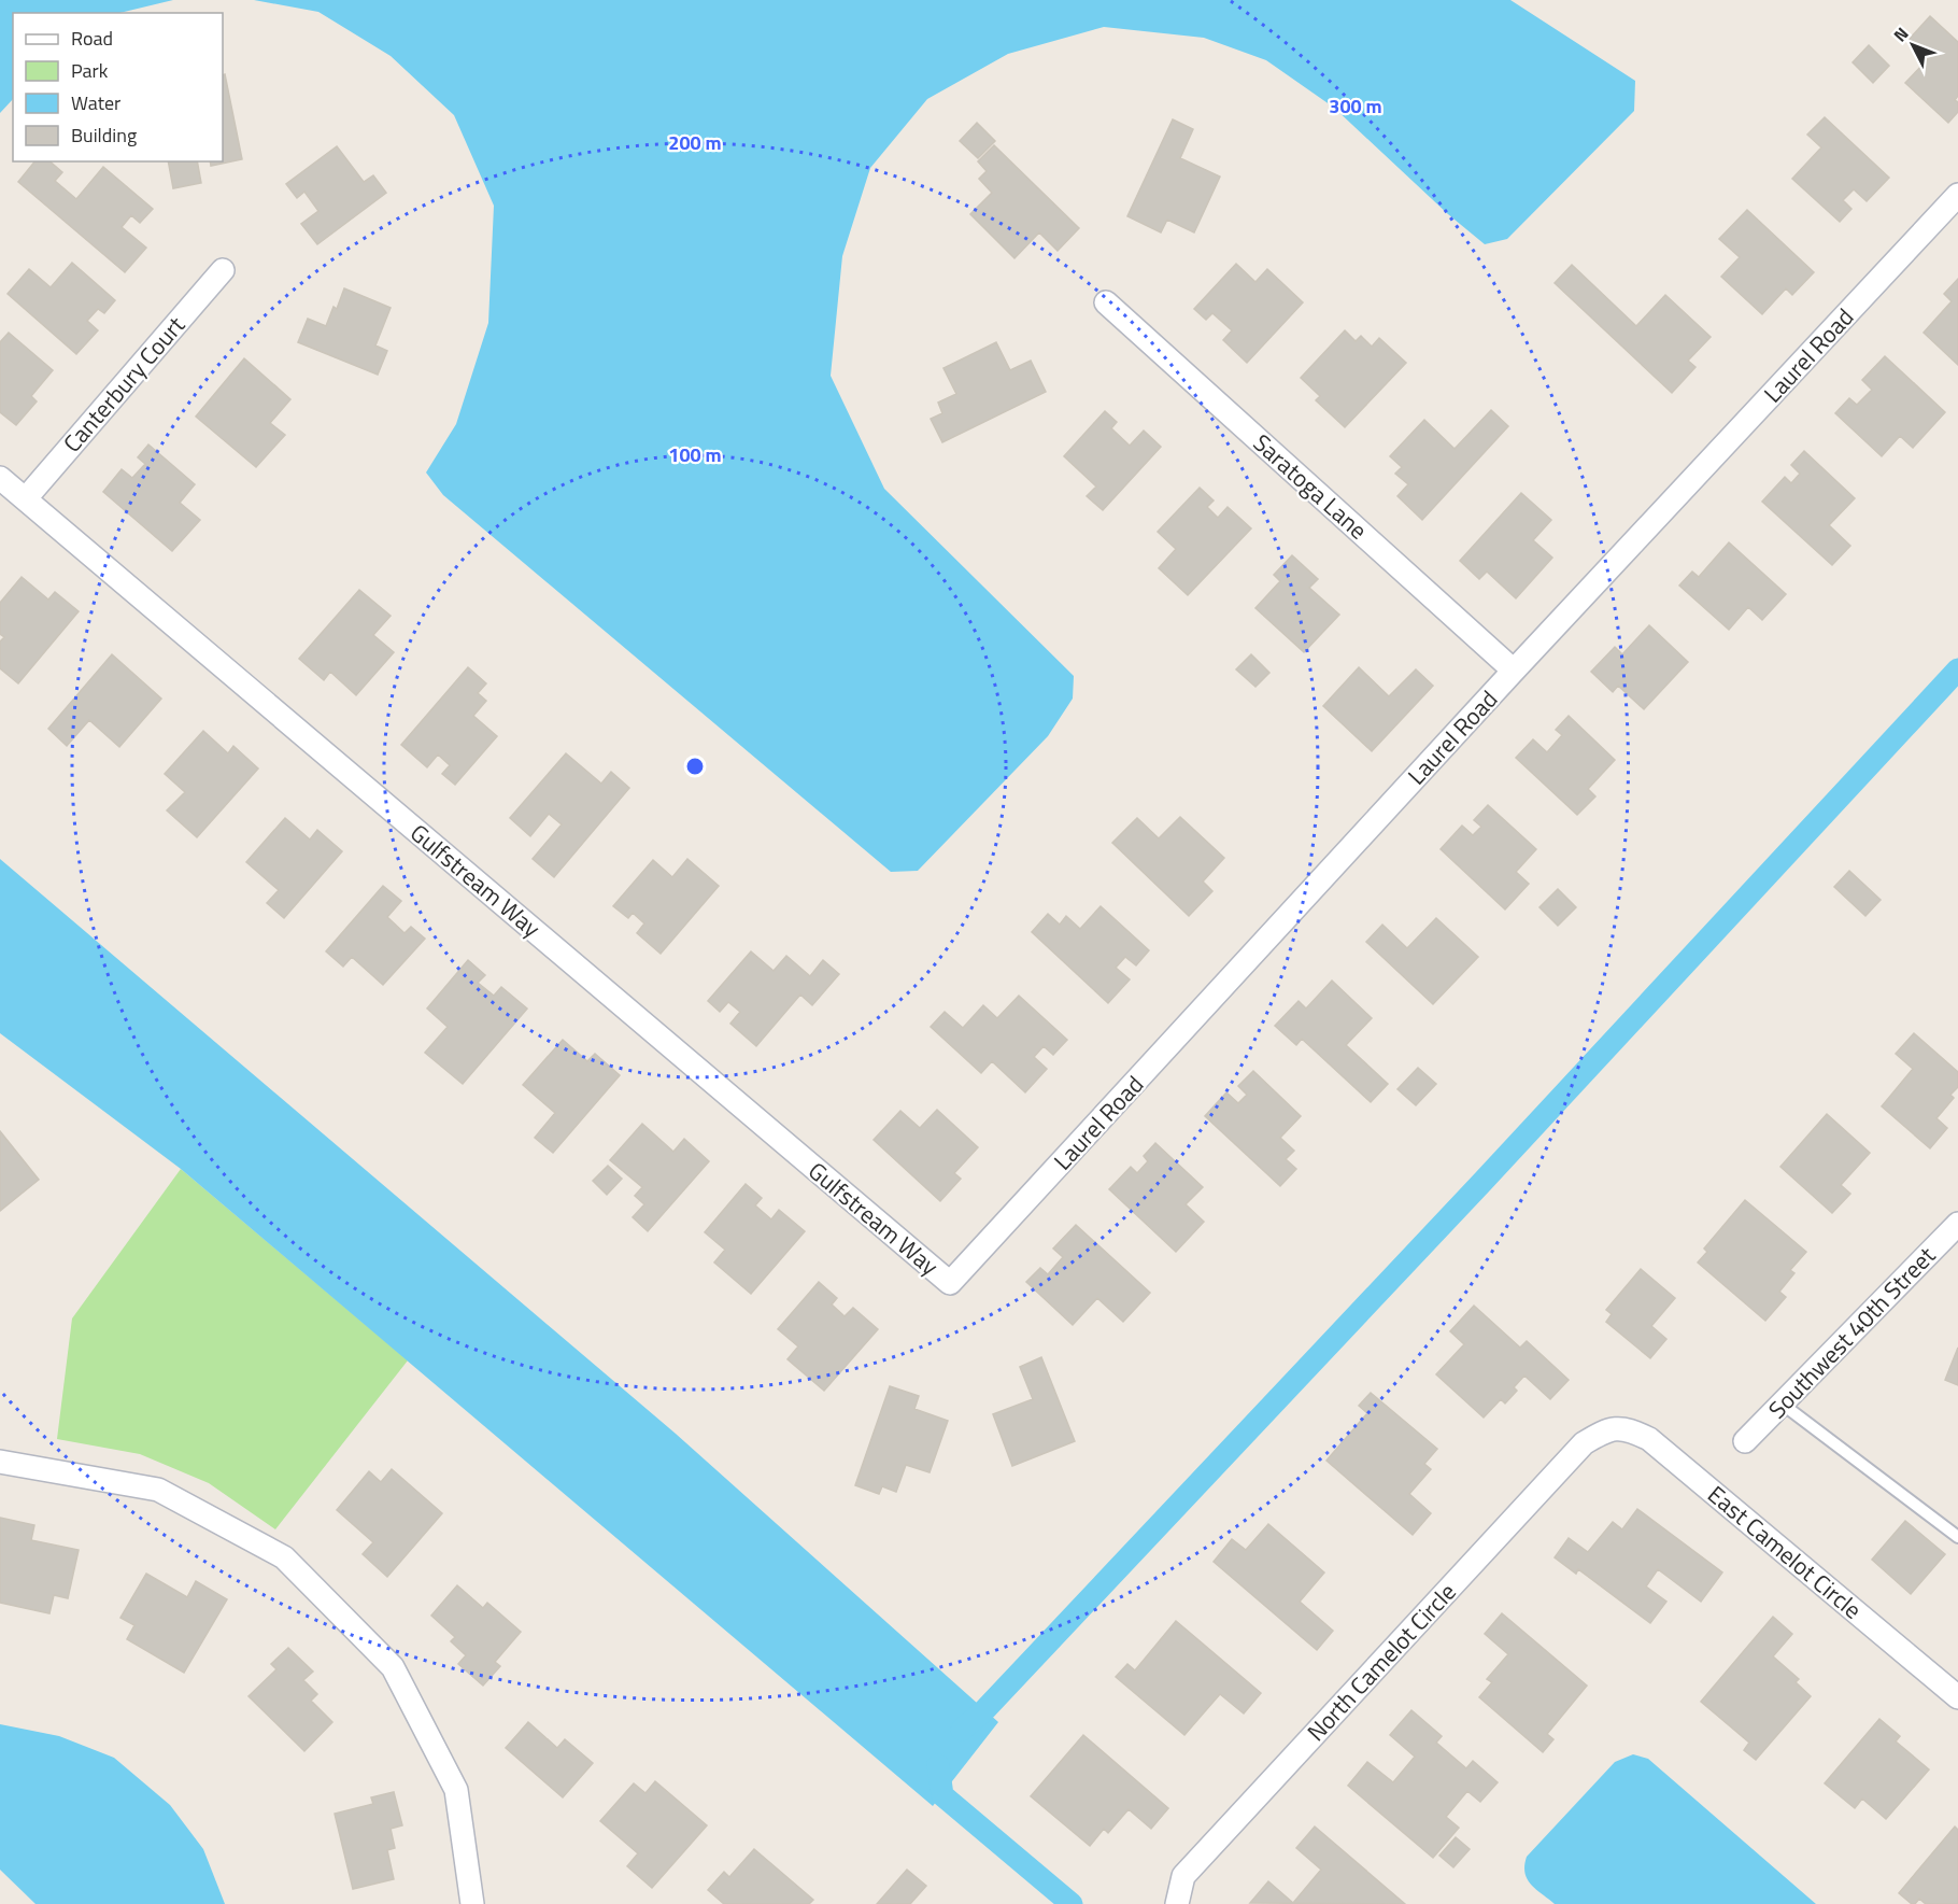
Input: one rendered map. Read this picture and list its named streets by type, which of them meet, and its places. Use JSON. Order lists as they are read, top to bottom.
{
  "streets": {
    "street": [
      "Laurel Road",
      "Canterbury Court",
      "Saratoga Lane",
      "Gulfstream Way",
      "Southwest 40th Street",
      "East Camelot Circle",
      "North Camelot Circle"
    ]
  },
  "crossings": [
    ["Laurel Road", "Saratoga Lane"],
    ["Laurel Road", "Gulfstream Way"],
    ["Canterbury Court", "Gulfstream Way"],
    ["East Camelot Circle", "North Camelot Circle"]
  ],
  "legend": [
    "Road",
    "Park",
    "Water",
    "Building"
  ],
  "north": "top left",
  "rings": ["300 m", "200 m", "100 m"]
}
